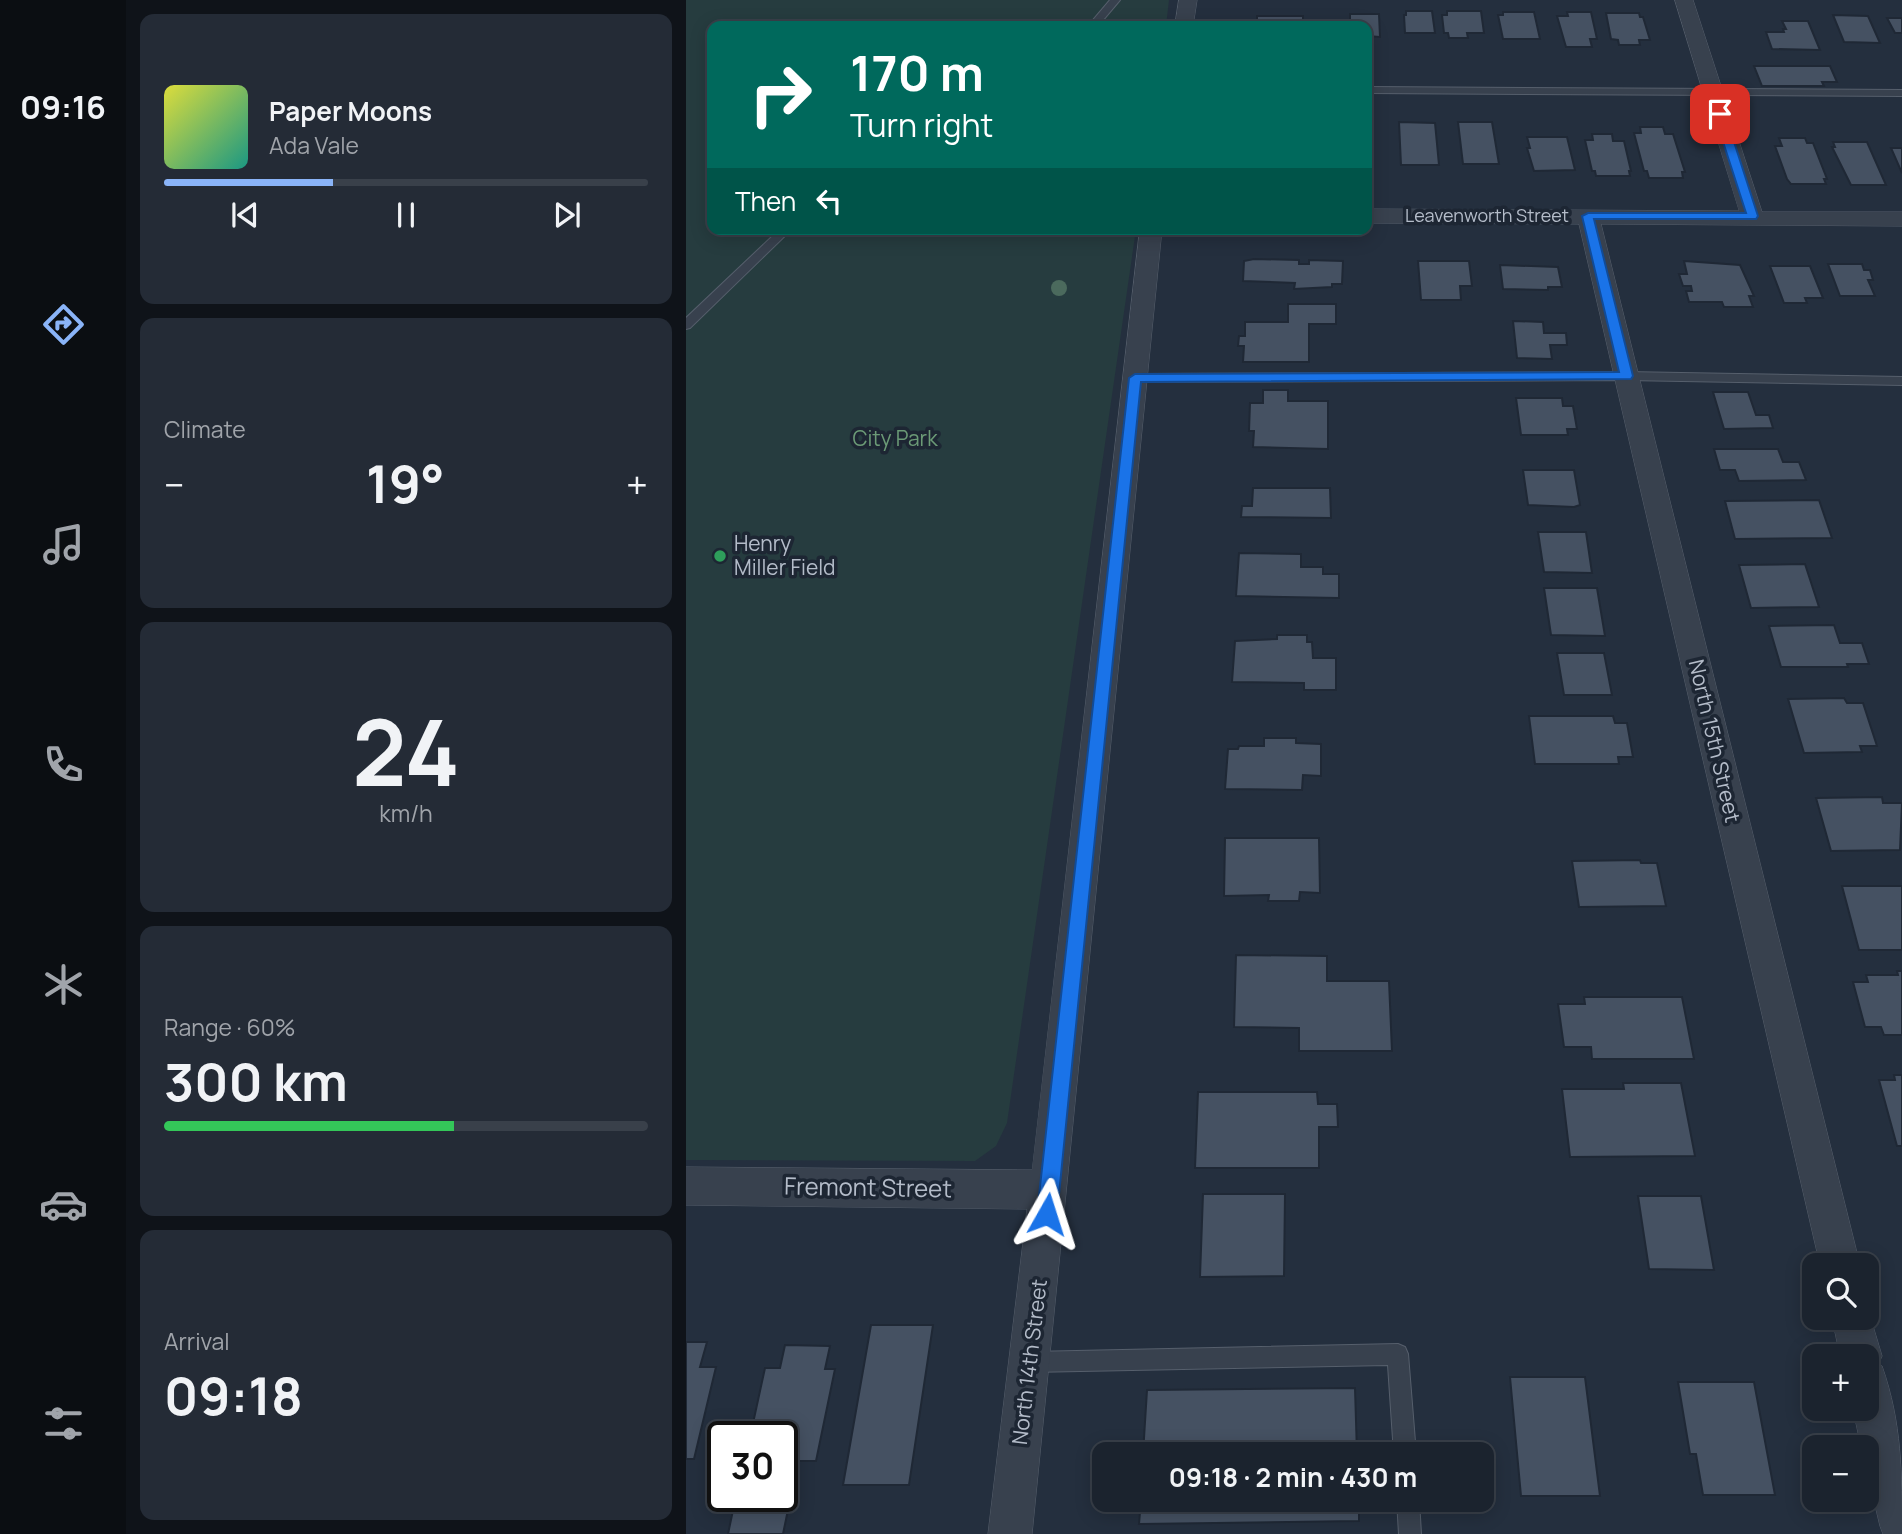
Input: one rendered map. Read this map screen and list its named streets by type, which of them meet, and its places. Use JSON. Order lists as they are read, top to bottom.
{
  "streets": {
    "street": [
      "Leavenworth Street",
      "North 15th Street",
      "Fremont Street",
      "North 14th Street"
    ]
  },
  "crossings": [
    ["Leavenworth Street", "North 15th Street"],
    ["Fremont Street", "North 14th Street"]
  ],
  "parks": ["City Park"],
  "places": ["Henry Miller Field"],
  "page": {
    "tabs": "09:16",
    "turn": ["170 m", "Turn right"],
    "song": ["Paper Moons", "Ada Vale"],
    "then": "Then",
    "tile": [
      "Climate",
      ["24", "km/h"],
      ["Range · 60%", "300 km"],
      ["Arrival", "09:18"]
    ],
    "heat": ["−", "19°", "+"],
    "map_buttons": ["+", "−"],
    "limit": "30",
    "trip": "09:18 · 2 min · 430 m"
  }
}
